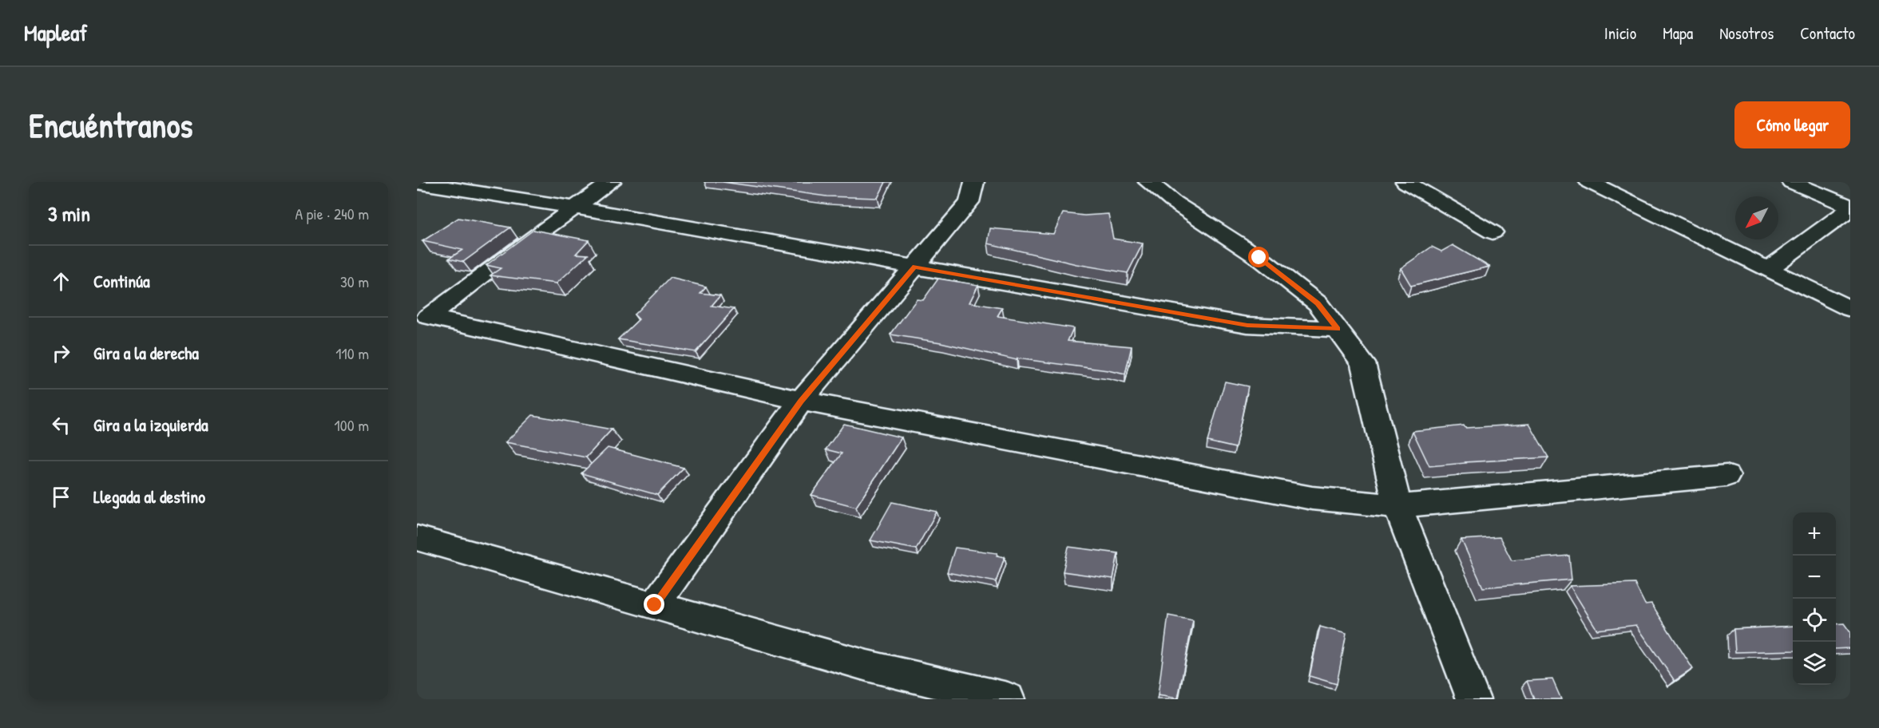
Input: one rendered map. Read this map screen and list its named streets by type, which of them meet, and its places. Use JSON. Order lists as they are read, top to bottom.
{
  "north": "bottom left",
  "page": {
    "header": "Mapleaf",
    "nav": [
      "Inicio",
      "Mapa",
      "Nosotros",
      "Contacto"
    ],
    "buttons": "Cómo llegar",
    "title": "Encuéntranos",
    "heading": ["3 min", "A pie · 240 m"],
    "list": [
      ["Continúa", "30 m"],
      ["Gira a la derecha", "110 m"],
      ["Gira a la izquierda", "100 m"],
      "Llegada al destino"
    ],
    "map_buttons": ["+", "−"]
  }
}
